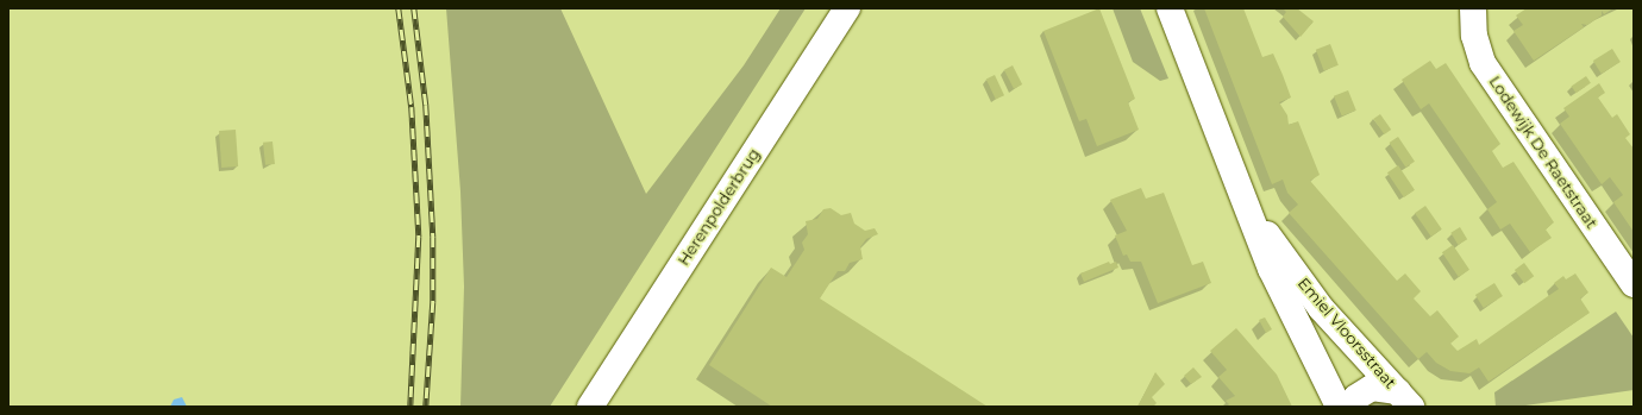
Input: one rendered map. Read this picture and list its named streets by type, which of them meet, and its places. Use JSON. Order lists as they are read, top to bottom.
{
  "streets": {
    "street": ["Lodewijk De Raetstraat", "Herenpolderbrug", "Emiel Vloorsstraat"]
  }
}
